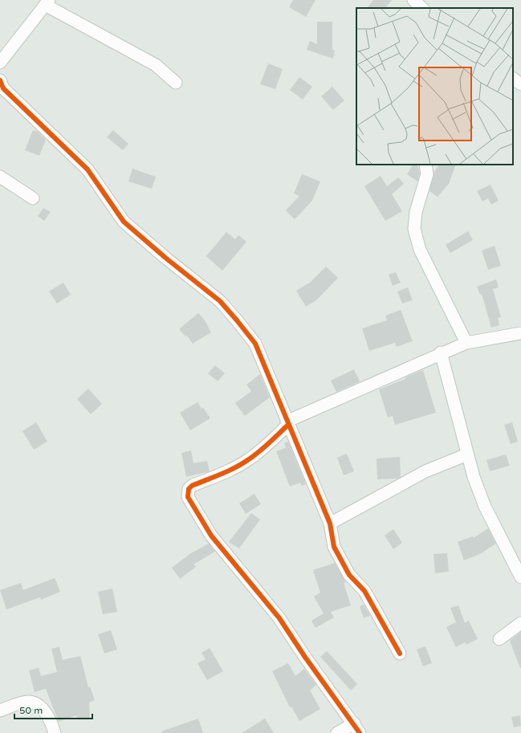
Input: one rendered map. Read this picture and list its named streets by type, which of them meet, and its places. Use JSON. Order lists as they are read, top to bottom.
{
  "scale_bar": "50 m"
}
